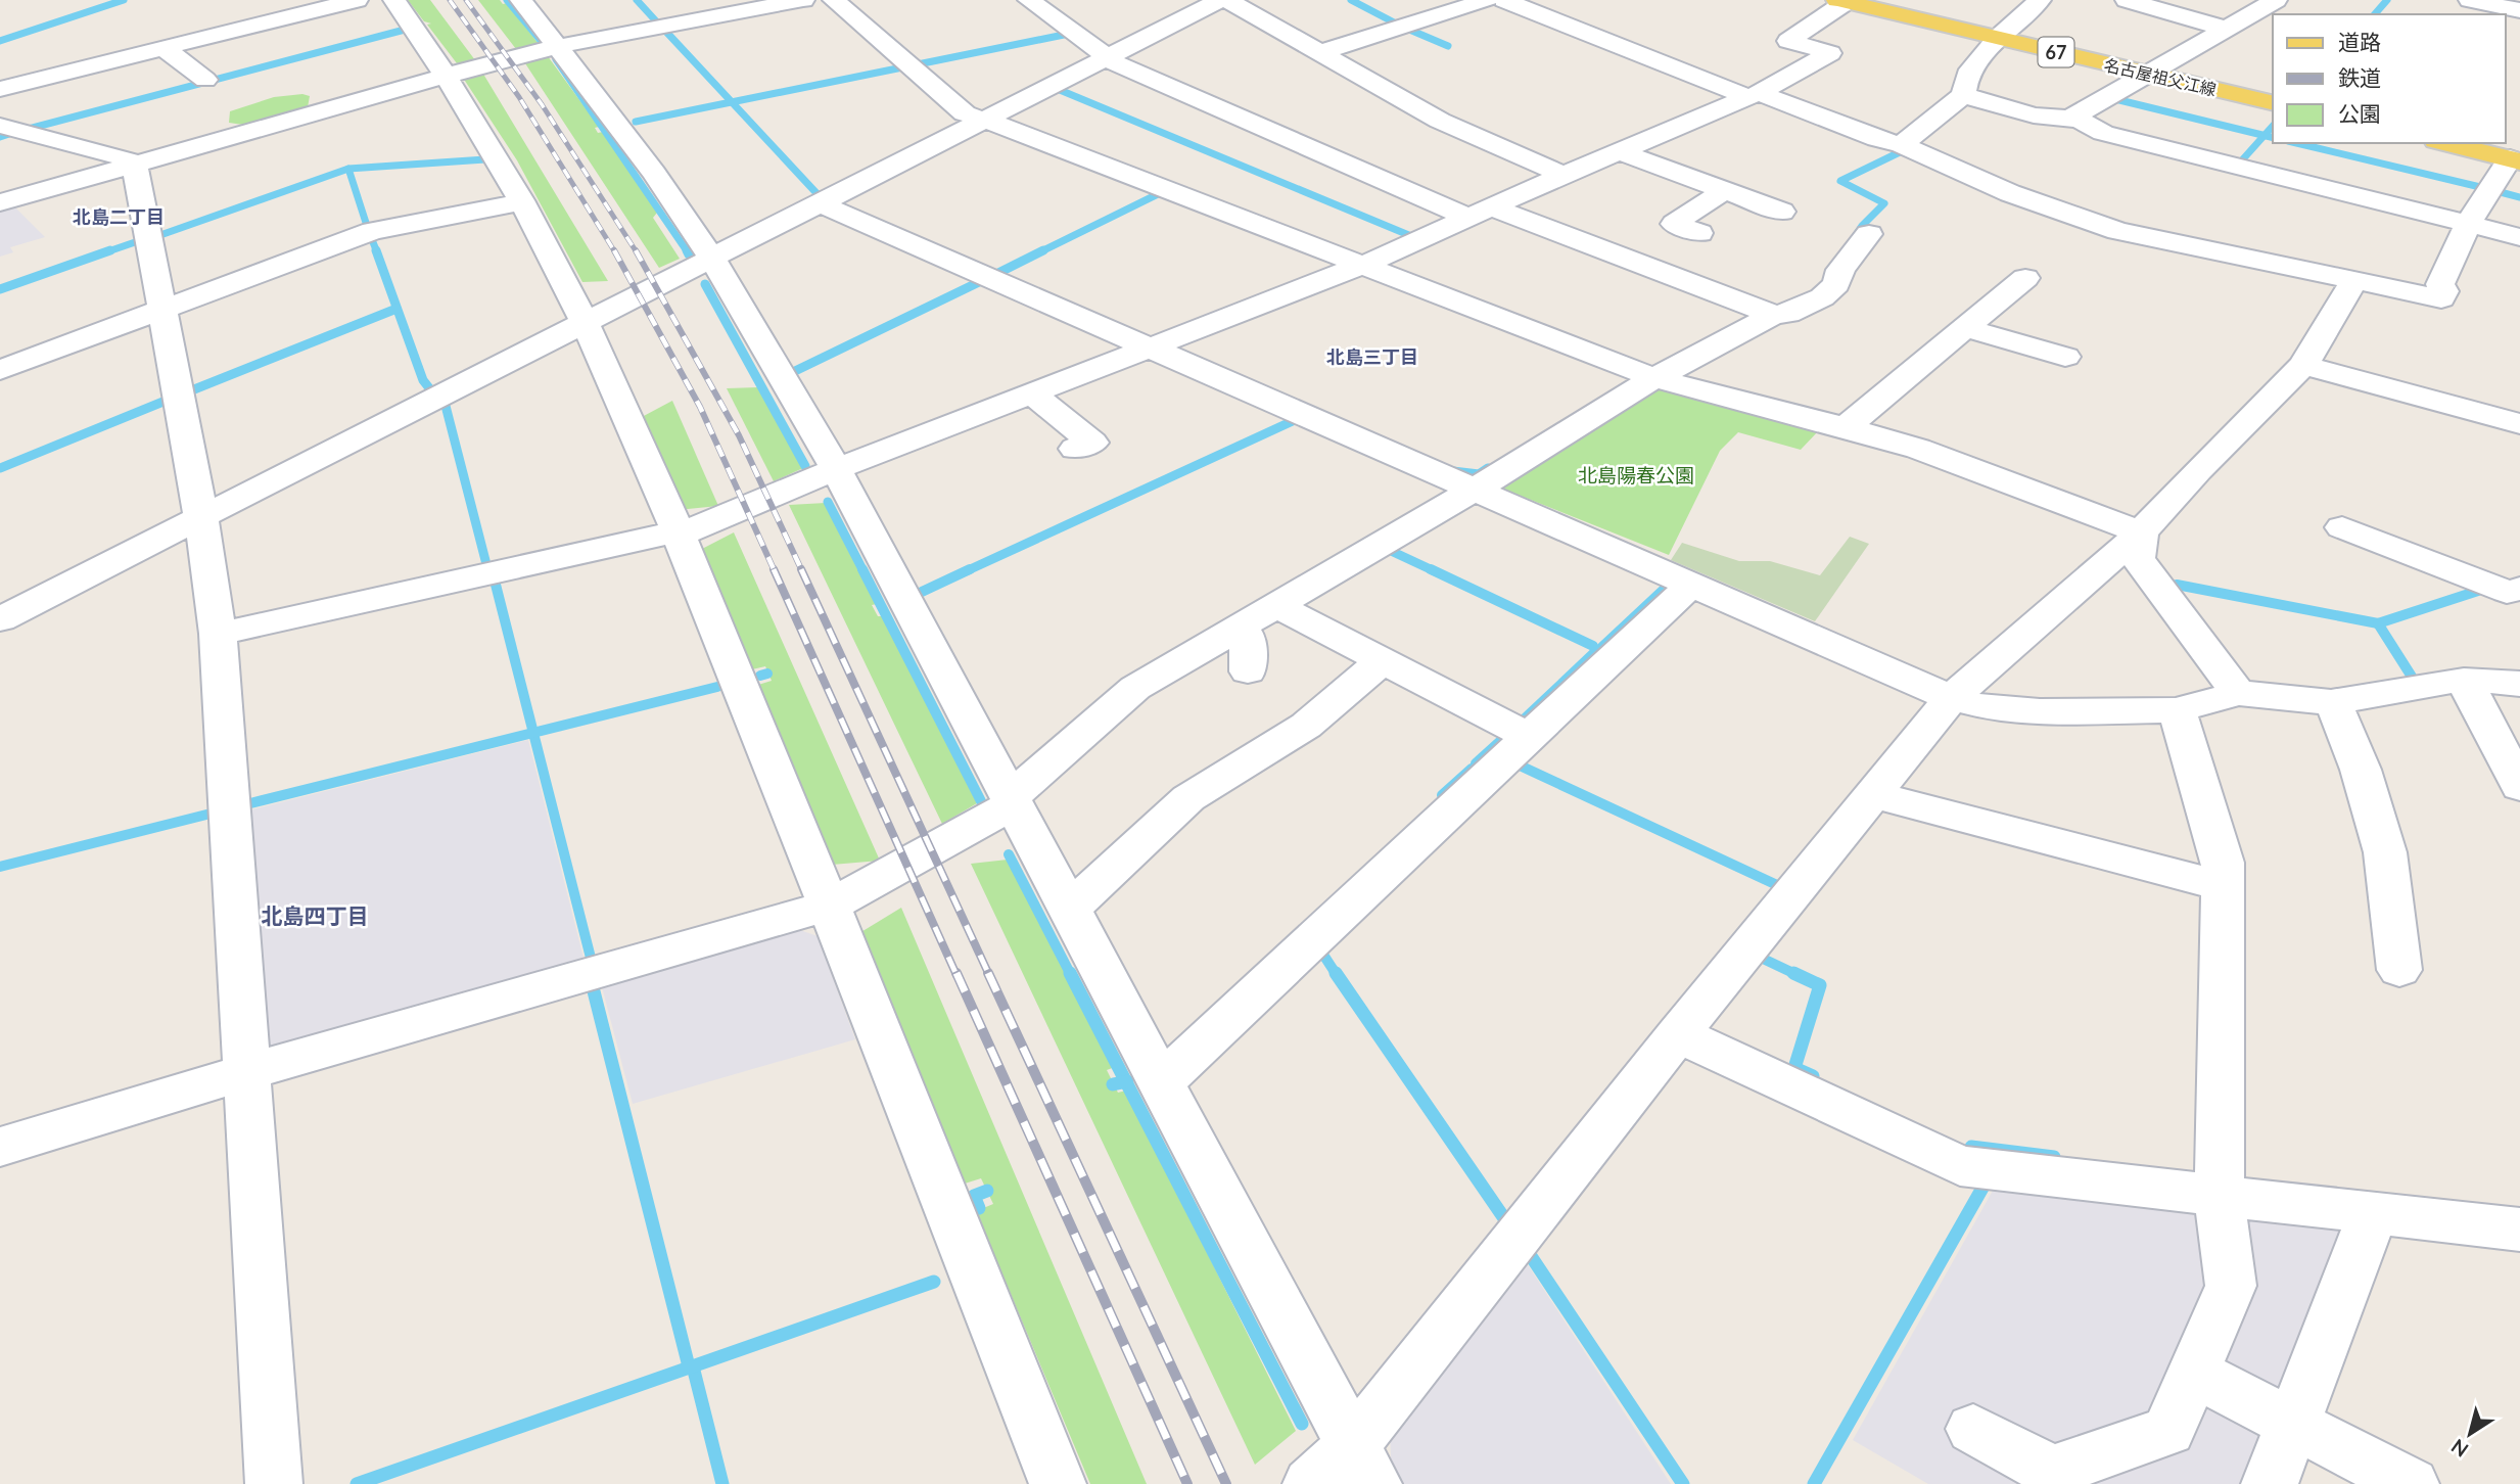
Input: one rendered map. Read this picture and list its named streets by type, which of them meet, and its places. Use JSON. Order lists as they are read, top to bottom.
{
  "streets": {
    "main road": ["67", "名古屋祖父江線"]
  },
  "districts": ["北島二丁目", "北島三丁目", "北島四丁目"],
  "parks": ["北島陽春公園"],
  "legend": ["道路", "鉄道", "公園"],
  "north": "bottom left"
}
